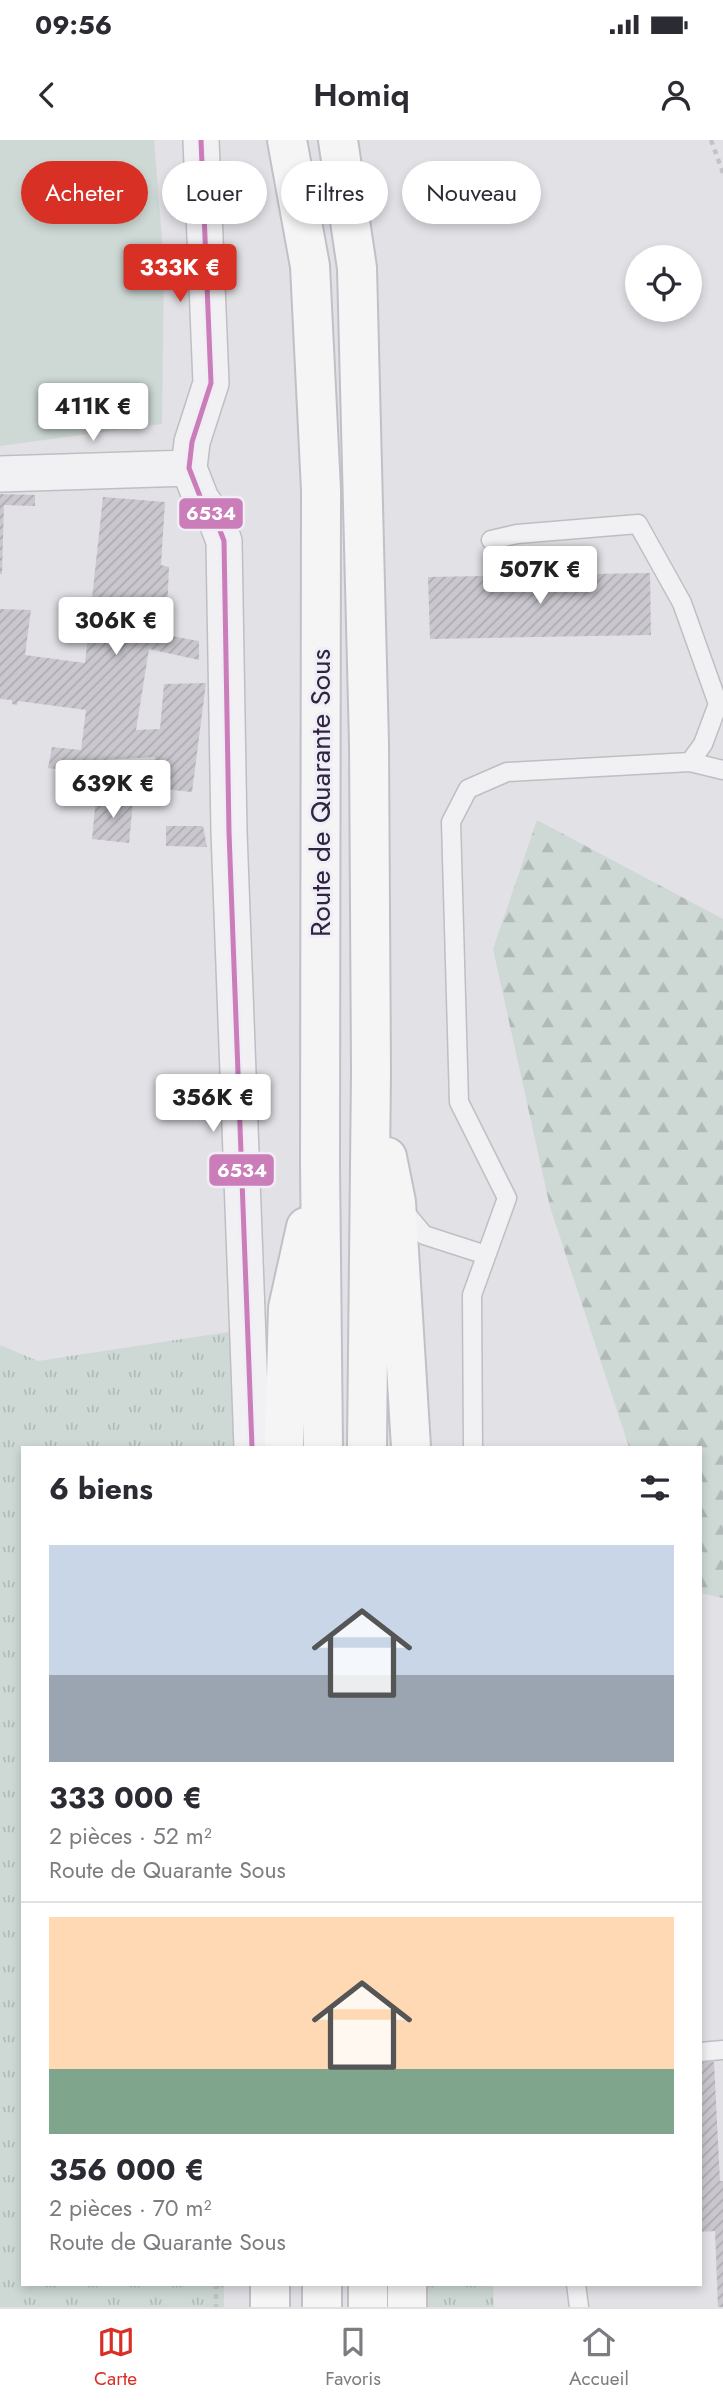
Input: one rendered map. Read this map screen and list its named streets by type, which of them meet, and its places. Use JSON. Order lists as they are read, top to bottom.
{
  "streets": {
    "main road": ["Route de Quarante Sous"]
  },
  "lines": ["transit line 6534"],
  "page": {
    "status": "09:56",
    "header": "Homiq",
    "chip": [
      "Acheter",
      "Louer",
      "Filtres",
      "Nouveau"
    ],
    "price": [
      "333K €",
      "411K €",
      "507K €",
      "306K €",
      "639K €",
      "356K €"
    ],
    "heading": "6 biens",
    "list": [
      {
        "name": "333 000 €",
        "note": "2 pièces · 52 m² · Route de Quarante Sous"
      },
      {
        "name": "356 000 €",
        "note": "2 pièces · 70 m² · Route de Quarante Sous"
      }
    ],
    "tabs": ["Carte", "Favoris", "Accueil"]
  }
}
